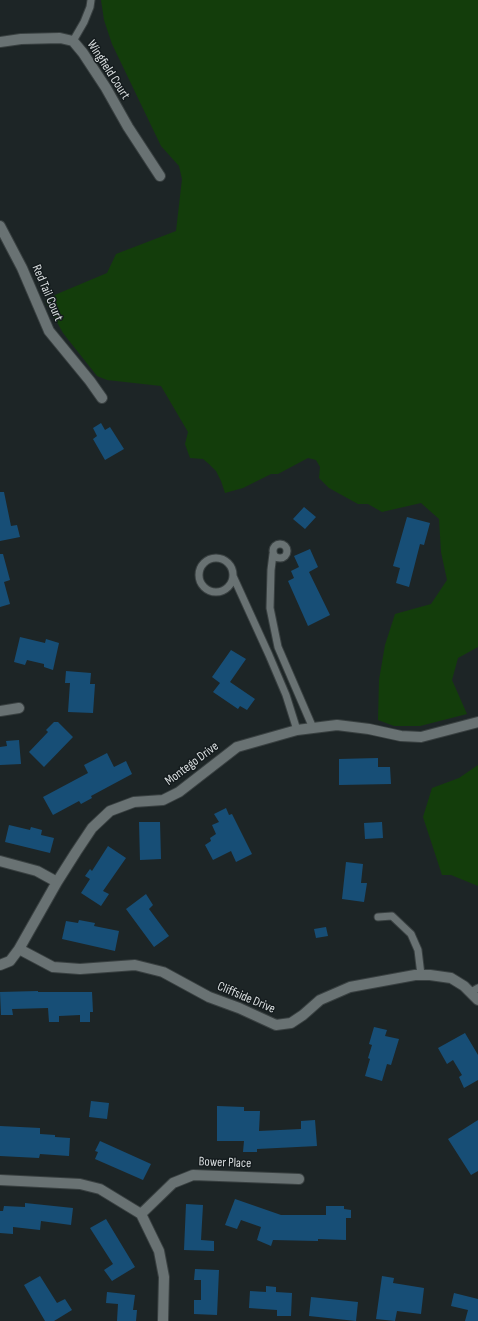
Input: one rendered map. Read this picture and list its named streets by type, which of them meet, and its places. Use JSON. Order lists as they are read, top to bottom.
{
  "streets": {
    "street": [
      "Wingfield Court",
      "Red Tail Court",
      "Montego Drive",
      "Cliffside Drive",
      "Bower Place"
    ]
  },
  "crossings": [
    ["Montego Drive", "Cliffside Drive"]
  ]
}
